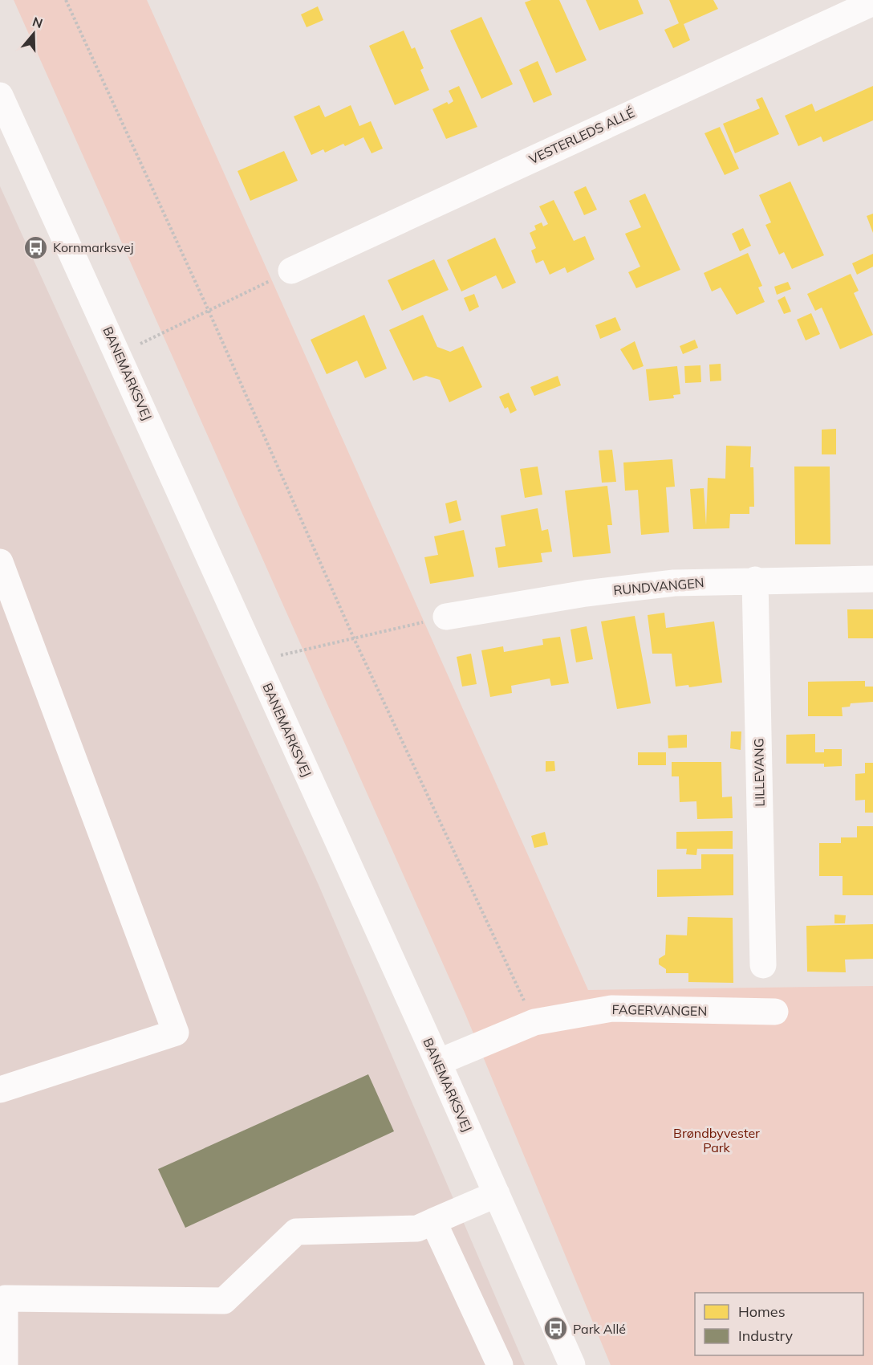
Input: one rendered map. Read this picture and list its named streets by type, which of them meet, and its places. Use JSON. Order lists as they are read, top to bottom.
{
  "streets": {
    "street": [
      "VESTERLEDS ALLÉ",
      "BANEMARKSVEJ",
      "RUNDVANGEN",
      "LILLEVANG",
      "FAGERVANGEN"
    ]
  },
  "crossings": [
    ["BANEMARKSVEJ", "FAGERVANGEN"],
    ["RUNDVANGEN", "LILLEVANG"]
  ],
  "parks": ["Brøndbyvester Park"],
  "places": {
    "bus stop": ["Kornmarksvej", "Park Allé"]
  },
  "legend": ["Homes", "Industry"],
  "north": "top"
}
